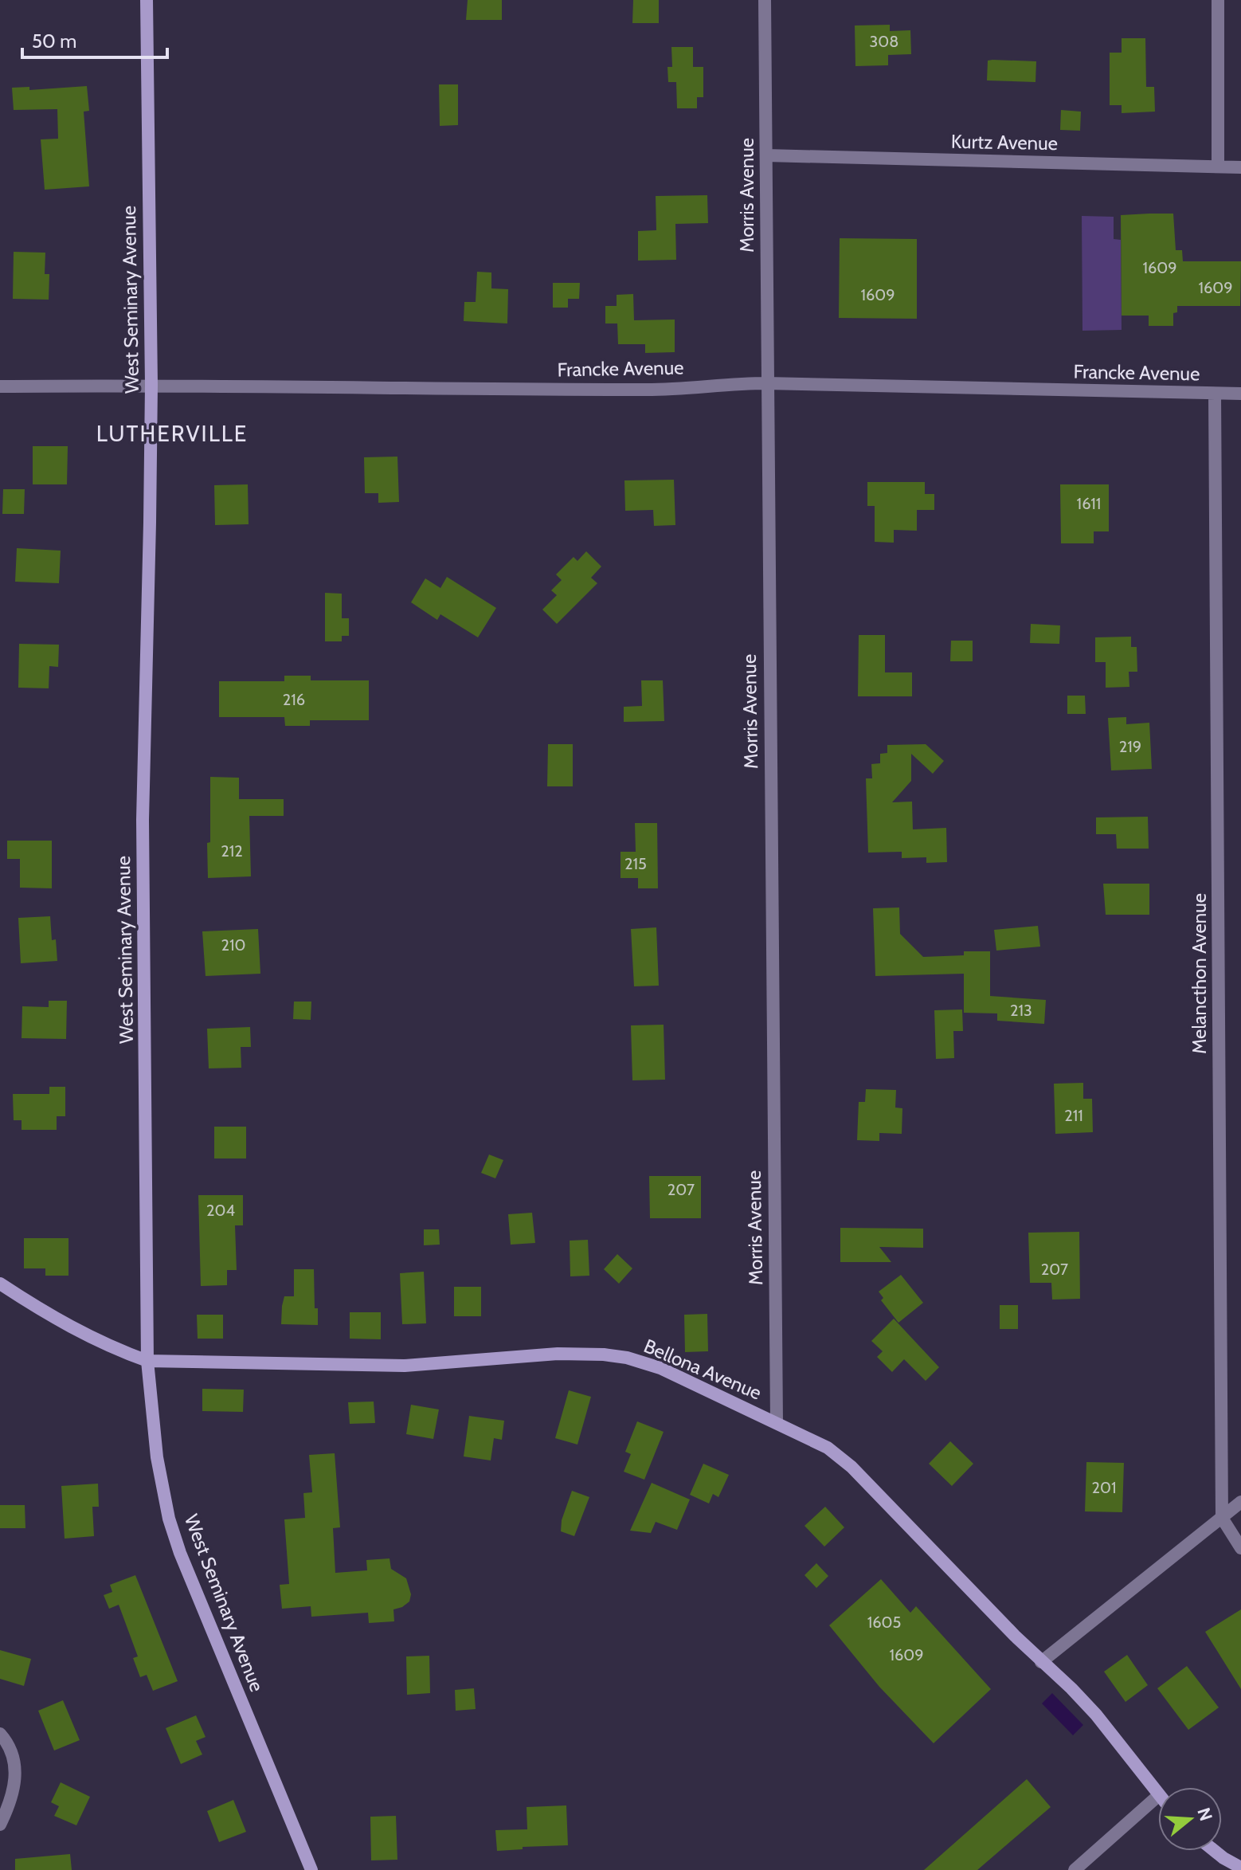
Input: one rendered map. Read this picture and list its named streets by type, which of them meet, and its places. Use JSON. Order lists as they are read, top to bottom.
{
  "streets": {
    "main road": ["West Seminary Avenue", "Bellona Avenue"],
    "street": [
      "Kurtz Avenue",
      "Morris Avenue",
      "Francke Avenue",
      "Melancthon Avenue"
    ]
  },
  "crossings": [
    ["Kurtz Avenue", "Morris Avenue"],
    ["Morris Avenue", "Francke Avenue"],
    ["Morris Avenue", "Bellona Avenue"],
    ["West Seminary Avenue", "Francke Avenue"],
    ["West Seminary Avenue", "Bellona Avenue"],
    ["Francke Avenue", "Melancthon Avenue"]
  ],
  "districts": ["LUTHERVILLE"],
  "house_numbers": [
    "308",
    "1609",
    "1609",
    "1609",
    "1611",
    "216",
    "219",
    "212",
    "215",
    "210",
    "213",
    "211",
    "207",
    "204",
    "207",
    "201",
    "1605",
    "1609"
  ],
  "scale_bar": "50 m",
  "north": "right"
}
